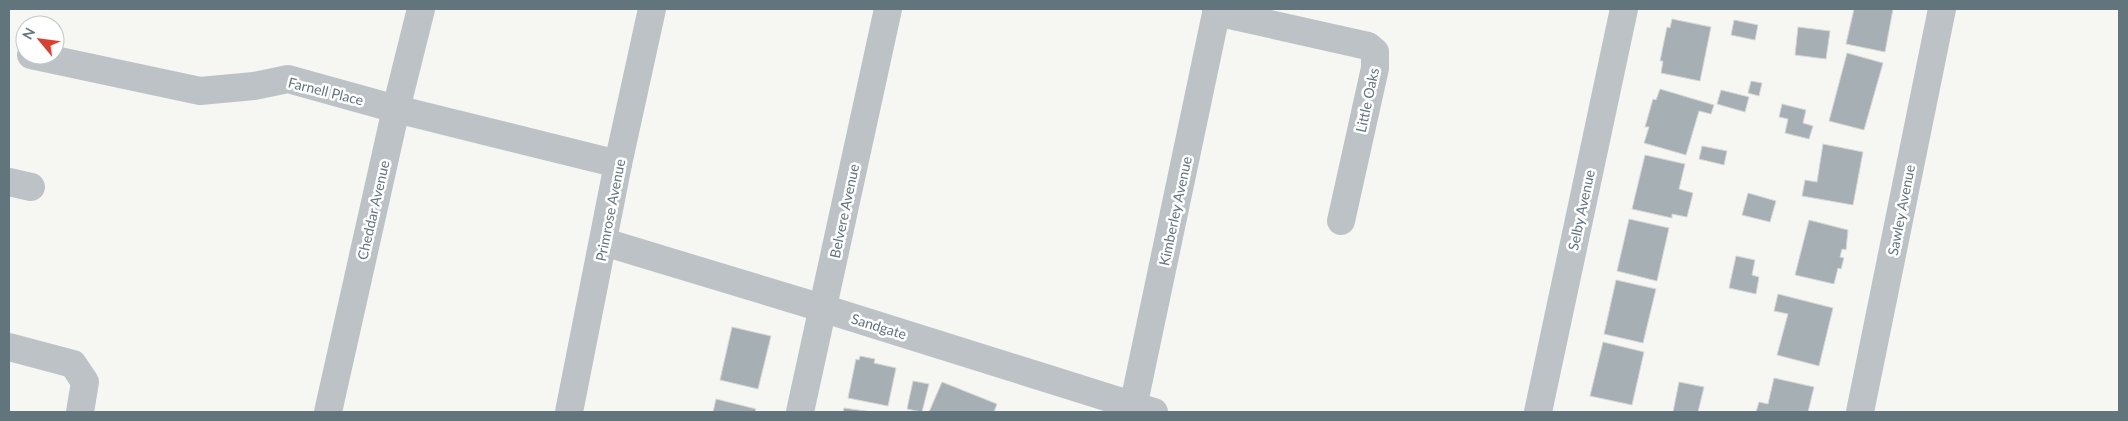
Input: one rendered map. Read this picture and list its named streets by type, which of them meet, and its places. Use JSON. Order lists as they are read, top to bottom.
{
  "streets": {
    "street": [
      "Farnell Place",
      "Little Oaks",
      "Cheddar Avenue",
      "Primrose Avenue",
      "Selby Avenue",
      "Sawley Avenue",
      "Belvere Avenue",
      "Kimberley Avenue",
      "Sandgate"
    ]
  },
  "crossings": [
    ["Farnell Place", "Cheddar Avenue"],
    ["Farnell Place", "Primrose Avenue"],
    ["Little Oaks", "Kimberley Avenue"],
    ["Primrose Avenue", "Sandgate"],
    ["Belvere Avenue", "Sandgate"],
    ["Kimberley Avenue", "Sandgate"]
  ],
  "north": "top left"
}
